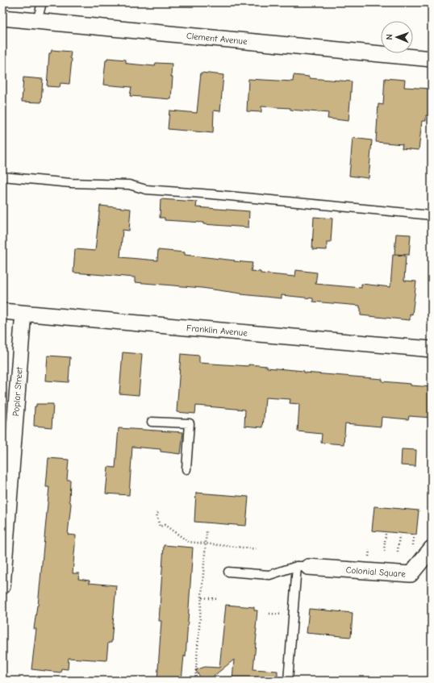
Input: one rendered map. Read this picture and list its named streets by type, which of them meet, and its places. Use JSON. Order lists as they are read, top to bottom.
{
  "streets": {
    "street": [
      "Clement Avenue",
      "Franklin Avenue",
      "Poplar Street",
      "Colonial Square"
    ]
  },
  "crossings": [
    ["Franklin Avenue", "Poplar Street"]
  ],
  "north": "left"
}
